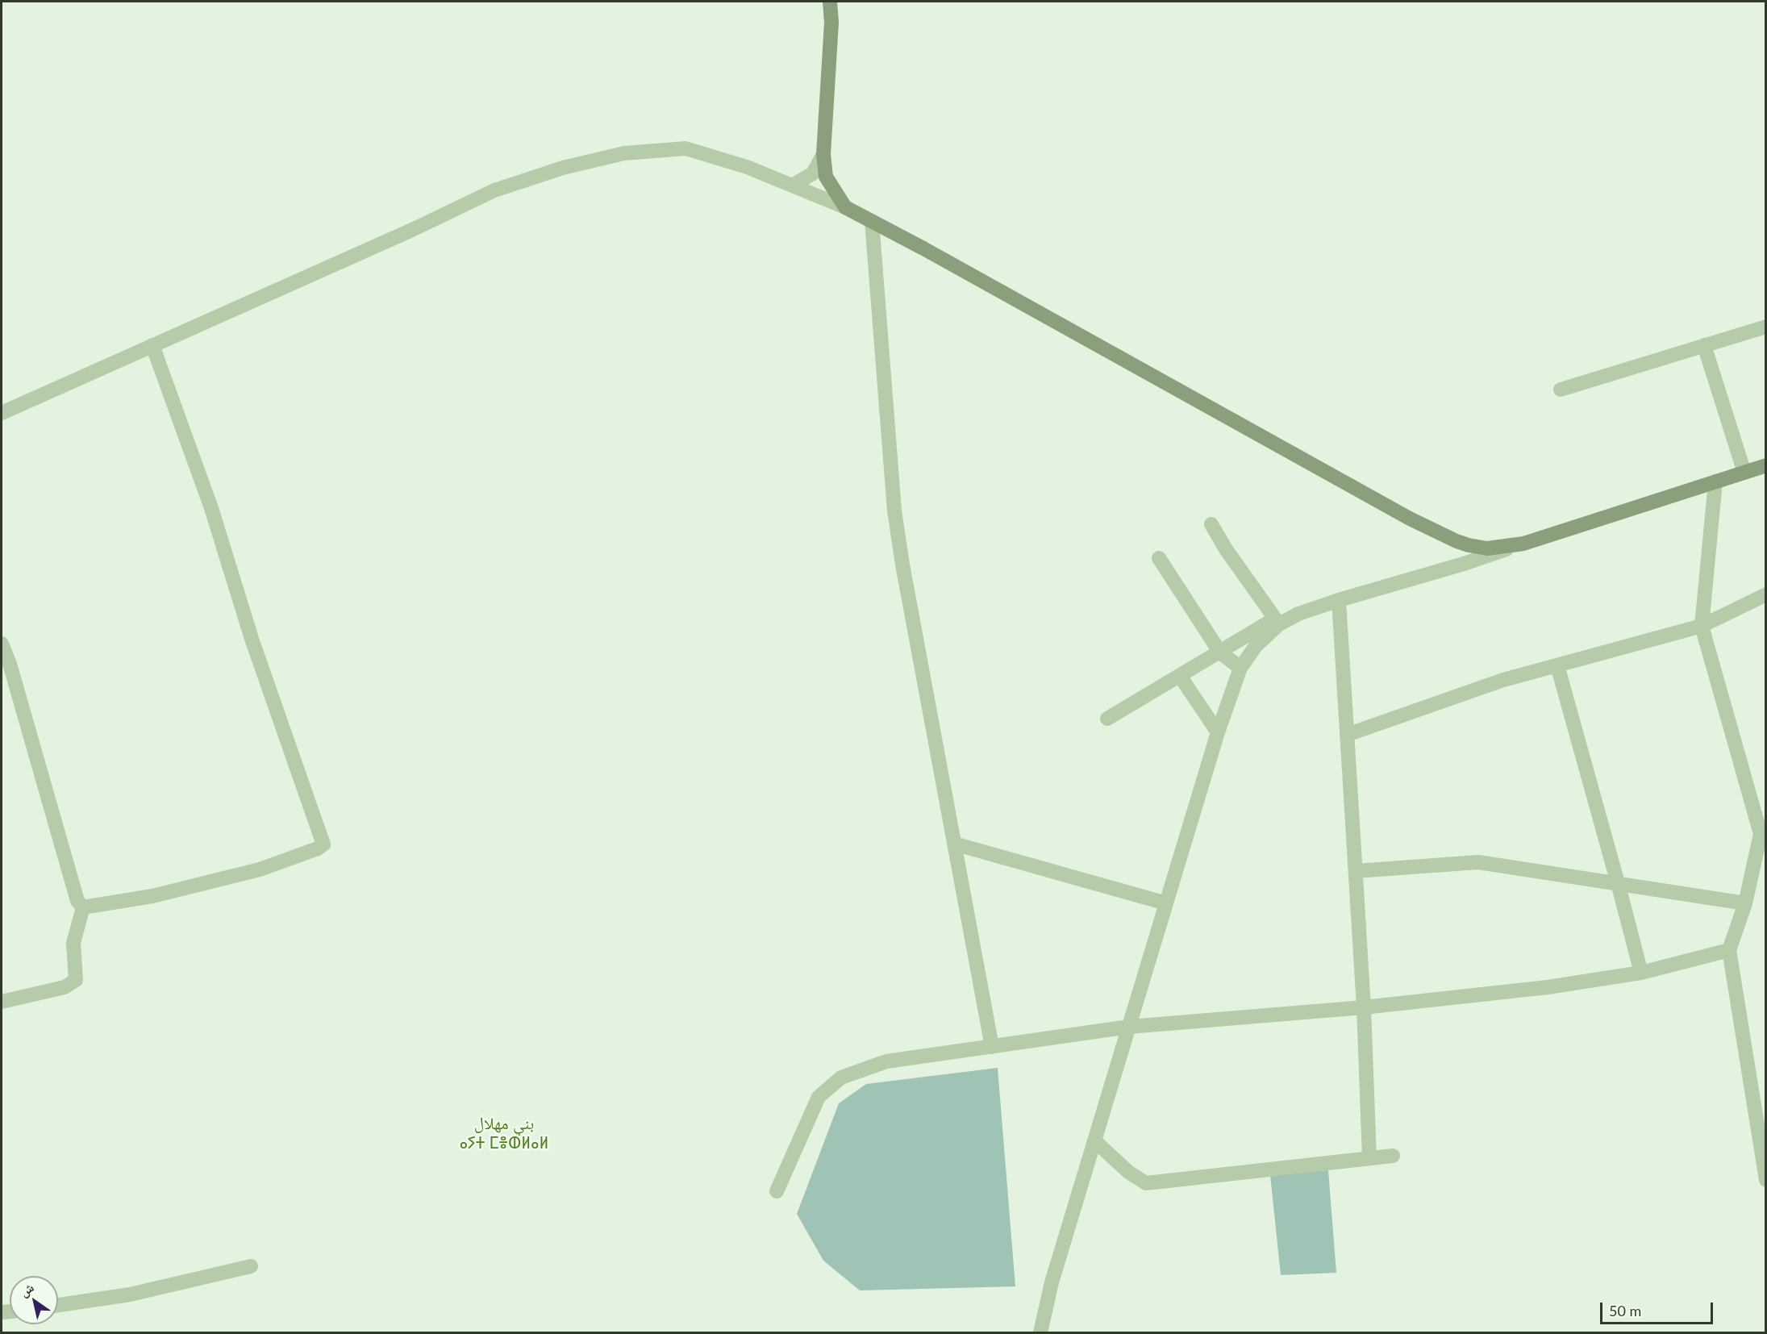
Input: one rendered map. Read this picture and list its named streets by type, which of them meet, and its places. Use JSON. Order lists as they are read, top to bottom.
{
  "districts": ["بني مهلال ⴰⵢⵜ ⵎⴻⵀⵍⴰⵍ"],
  "scale_bar": "50 m",
  "north": "top left"
}
